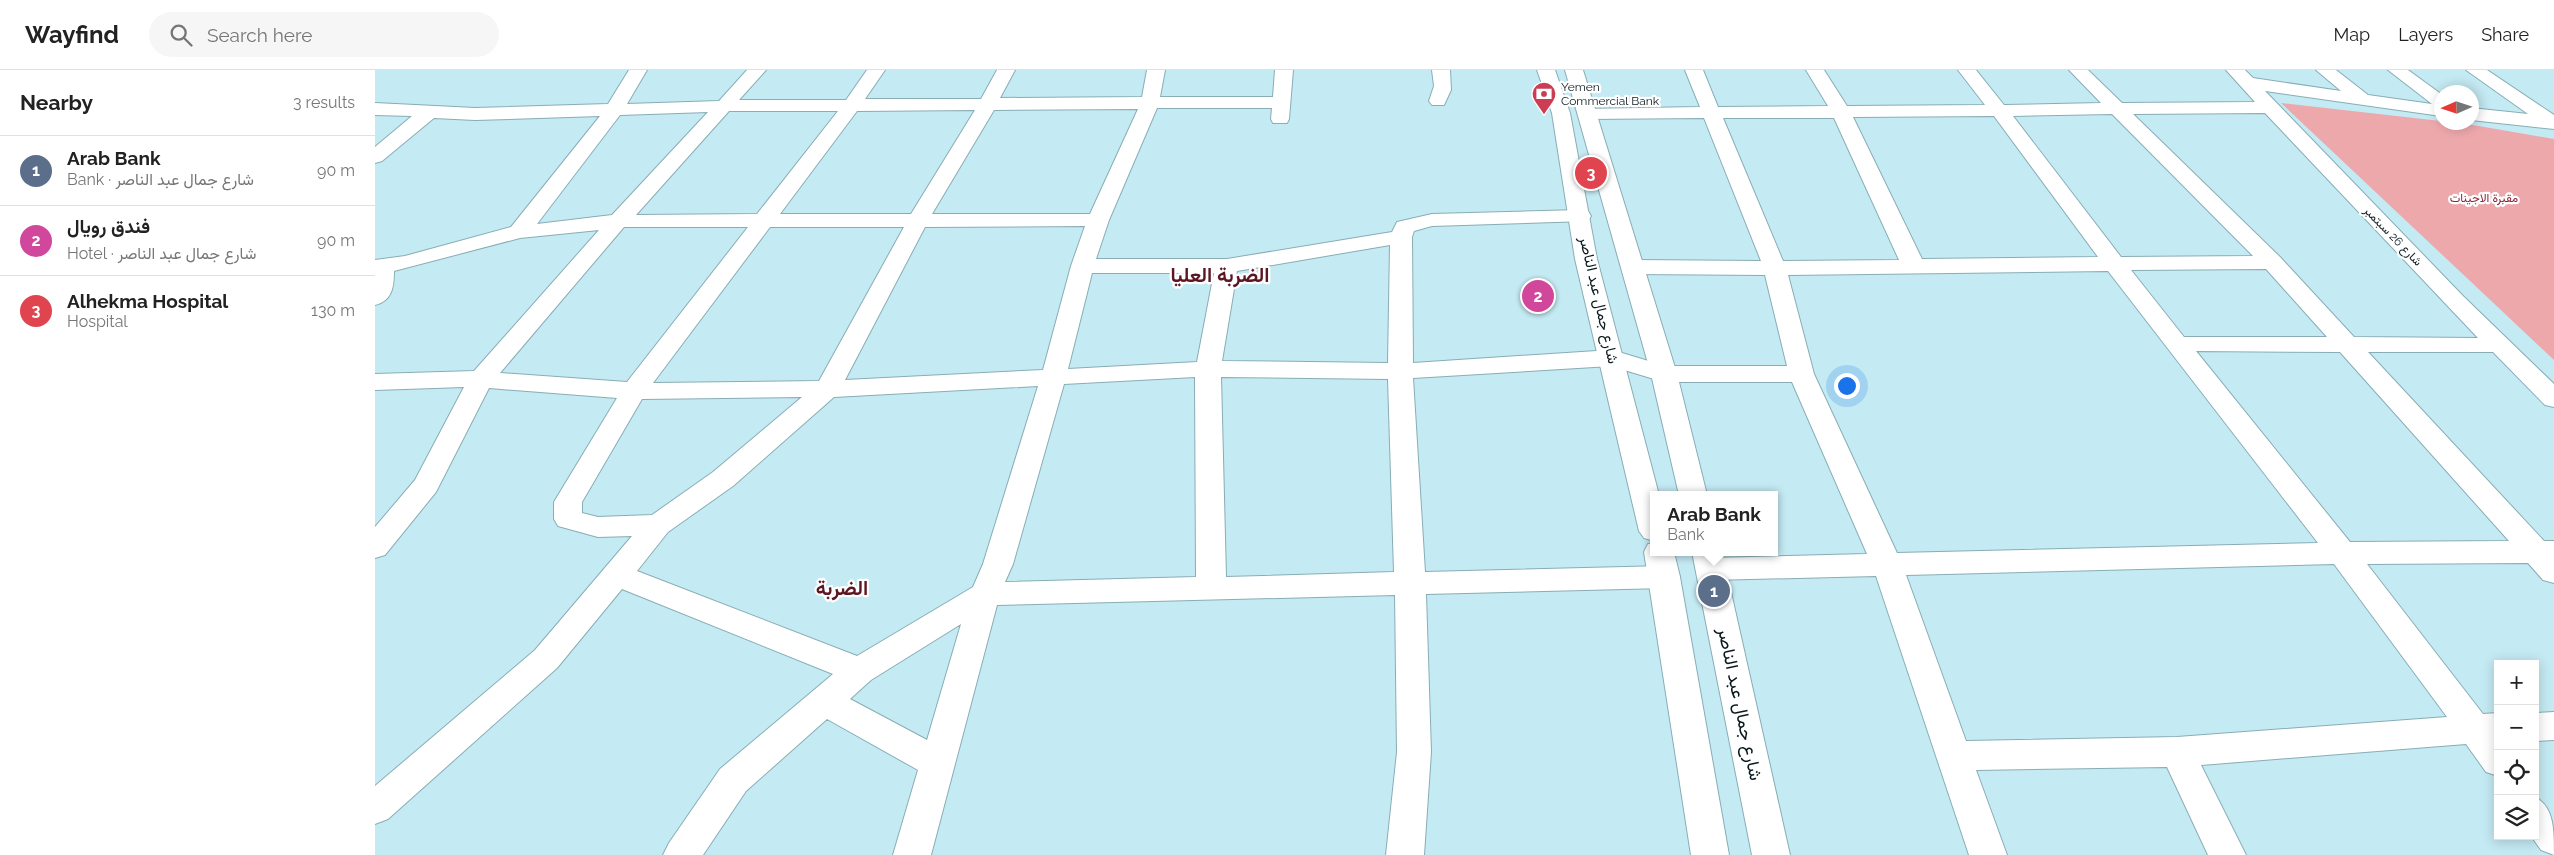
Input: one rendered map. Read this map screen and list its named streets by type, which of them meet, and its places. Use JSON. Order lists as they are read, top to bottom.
{
  "streets": {
    "street": ["شارع 26 سبتمبر", "شارع جمال عبد الناصر"]
  },
  "districts": ["الضربة العليا", "الضربة"],
  "parks": ["مقبرة الاجينات"],
  "places": {
    "bank": ["Yemen Commercial Bank"]
  },
  "north": "left",
  "page": {
    "header": "Wayfind",
    "search": "Search here",
    "nav": ["Map", "Layers", "Share"],
    "heading": ["Nearby", "3 results"],
    "list": [
      {
        "mark": "1",
        "name": "Arab Bank",
        "note": "Bank · شارع جمال عبد الناصر",
        "value": "90 m"
      },
      {
        "mark": "2",
        "name": "فندق رويال",
        "note": "Hotel · شارع جمال عبد الناصر",
        "value": "90 m"
      },
      {
        "mark": "3",
        "name": "Alhekma Hospital",
        "note": "Hospital",
        "value": "130 m"
      }
    ],
    "pins": ["3", "2", "1"],
    "popup": ["Arab Bank", "Bank"],
    "map_buttons": ["+", "−"]
  }
}
